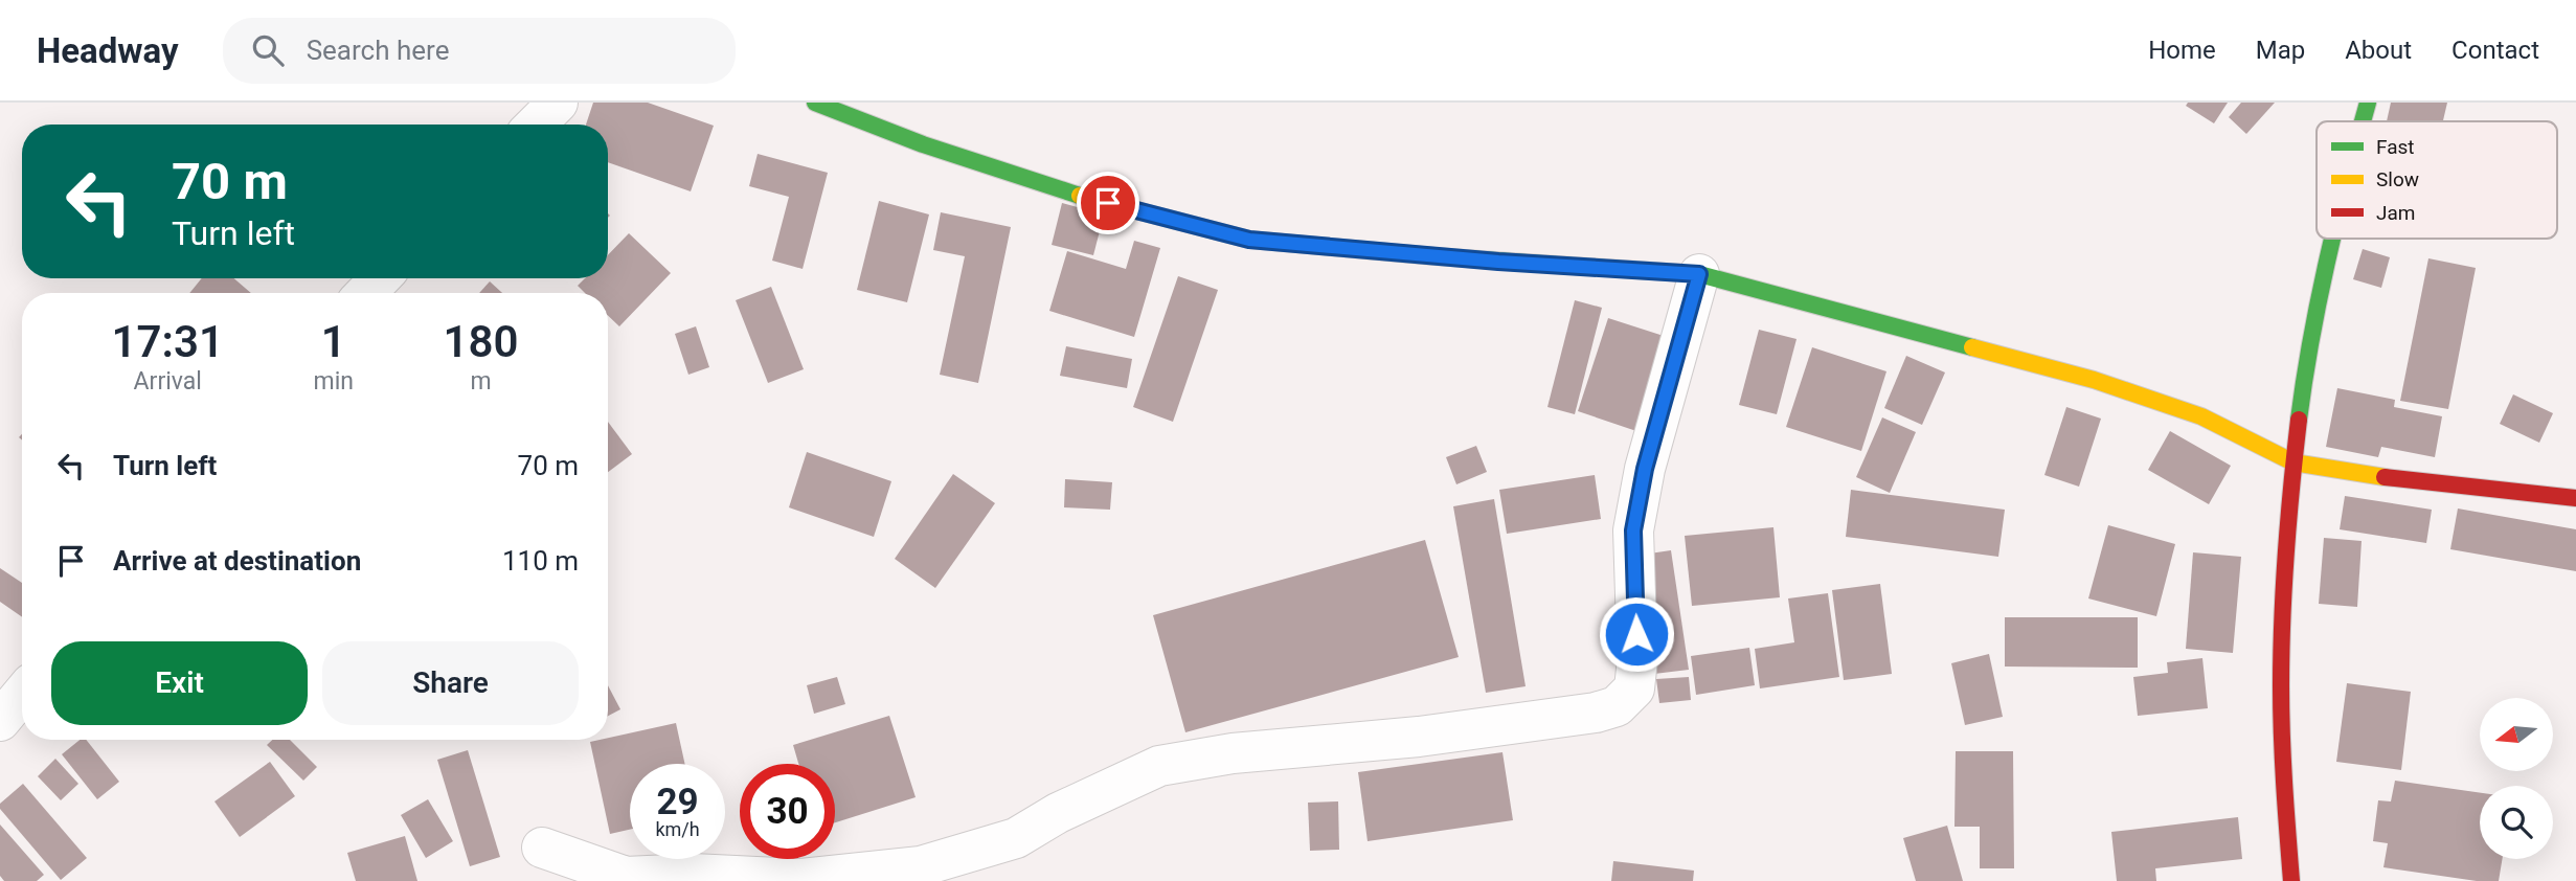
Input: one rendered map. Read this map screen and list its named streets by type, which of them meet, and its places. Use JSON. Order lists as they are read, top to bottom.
{
  "legend": ["Fast", "Slow", "Jam"],
  "north": "left",
  "page": {
    "header": "Headway",
    "search": "Search here",
    "nav": [
      "Home",
      "Map",
      "About",
      "Contact"
    ],
    "turn": ["70 m", "Turn left"],
    "eta": [
      "17:31",
      "Arrival",
      "1",
      "min",
      "180",
      "m"
    ],
    "list": [
      {
        "name": "Turn left",
        "value": "70 m"
      },
      {
        "name": "Arrive at destination",
        "value": "110 m"
      }
    ],
    "buttons": ["Exit", "Share"],
    "speed": "29 km/h",
    "limit": "30"
  }
}
